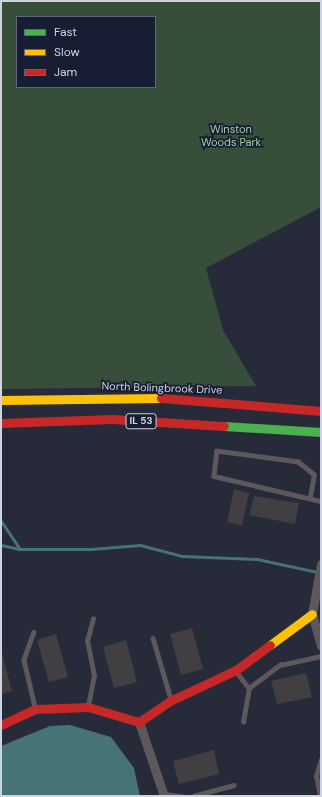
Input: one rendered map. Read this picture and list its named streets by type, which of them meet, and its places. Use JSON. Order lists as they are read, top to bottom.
{
  "streets": {
    "main road": ["North Bolingbrook Drive", "IL 53"]
  },
  "parks": ["Winston Woods Park"],
  "legend": ["Fast", "Slow", "Jam"]
}
